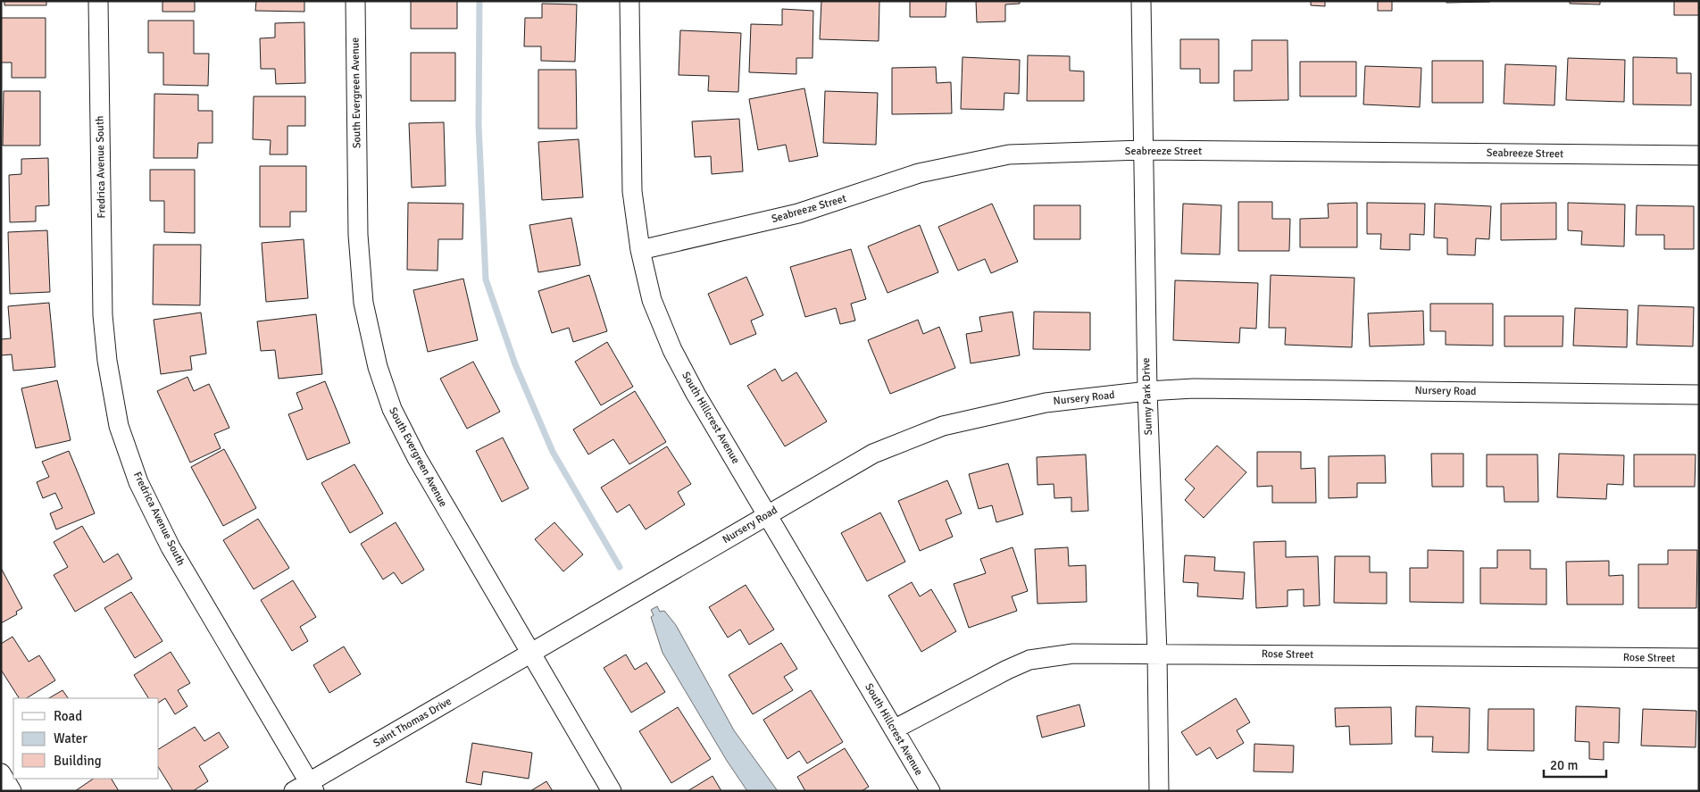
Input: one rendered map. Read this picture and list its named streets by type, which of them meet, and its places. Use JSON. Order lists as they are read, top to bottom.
{
  "streets": {
    "street": [
      "South Evergreen Avenue",
      "Seabreeze Street",
      "Fredrica Avenue South",
      "Nursery Road",
      "Sunny Park Drive",
      "South Hillcrest Avenue",
      "Rose Street",
      "Saint Thomas Drive"
    ]
  },
  "crossings": [
    ["South Evergreen Avenue", "Nursery Road"],
    ["South Evergreen Avenue", "Saint Thomas Drive"],
    ["Seabreeze Street", "Sunny Park Drive"],
    ["Seabreeze Street", "South Hillcrest Avenue"],
    ["Fredrica Avenue South", "Saint Thomas Drive"],
    ["Nursery Road", "Sunny Park Drive"],
    ["Nursery Road", "South Hillcrest Avenue"],
    ["Nursery Road", "Saint Thomas Drive"],
    ["Sunny Park Drive", "Rose Street"],
    ["South Hillcrest Avenue", "Rose Street"]
  ],
  "legend": ["Road", "Water", "Building"],
  "scale_bar": "20 m"
}
